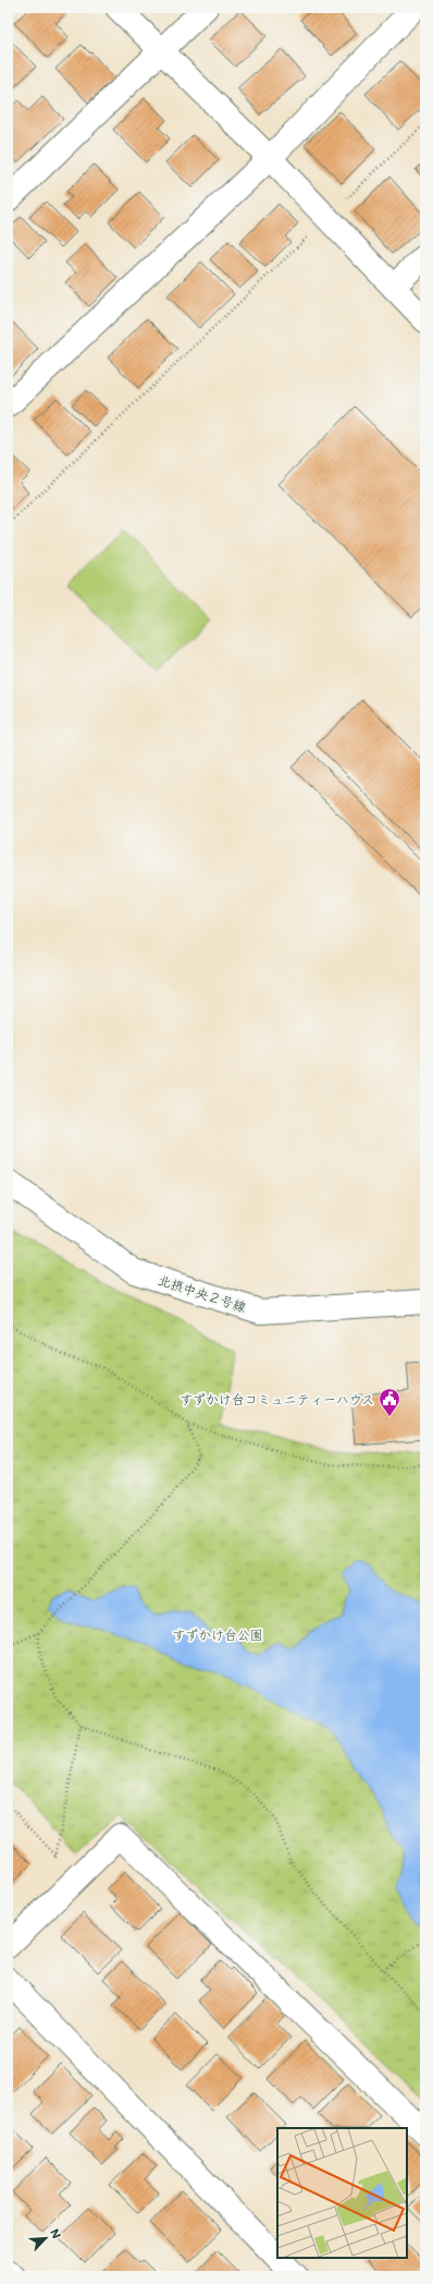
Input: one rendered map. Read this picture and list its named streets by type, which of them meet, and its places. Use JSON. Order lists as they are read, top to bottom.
{
  "streets": {
    "street": ["北摂中央２号線"]
  },
  "parks": ["すずかけ台公園"],
  "places": {
    "public building": ["すずかけ台コミュニティーハウス"]
  },
  "north": "top right"
}
